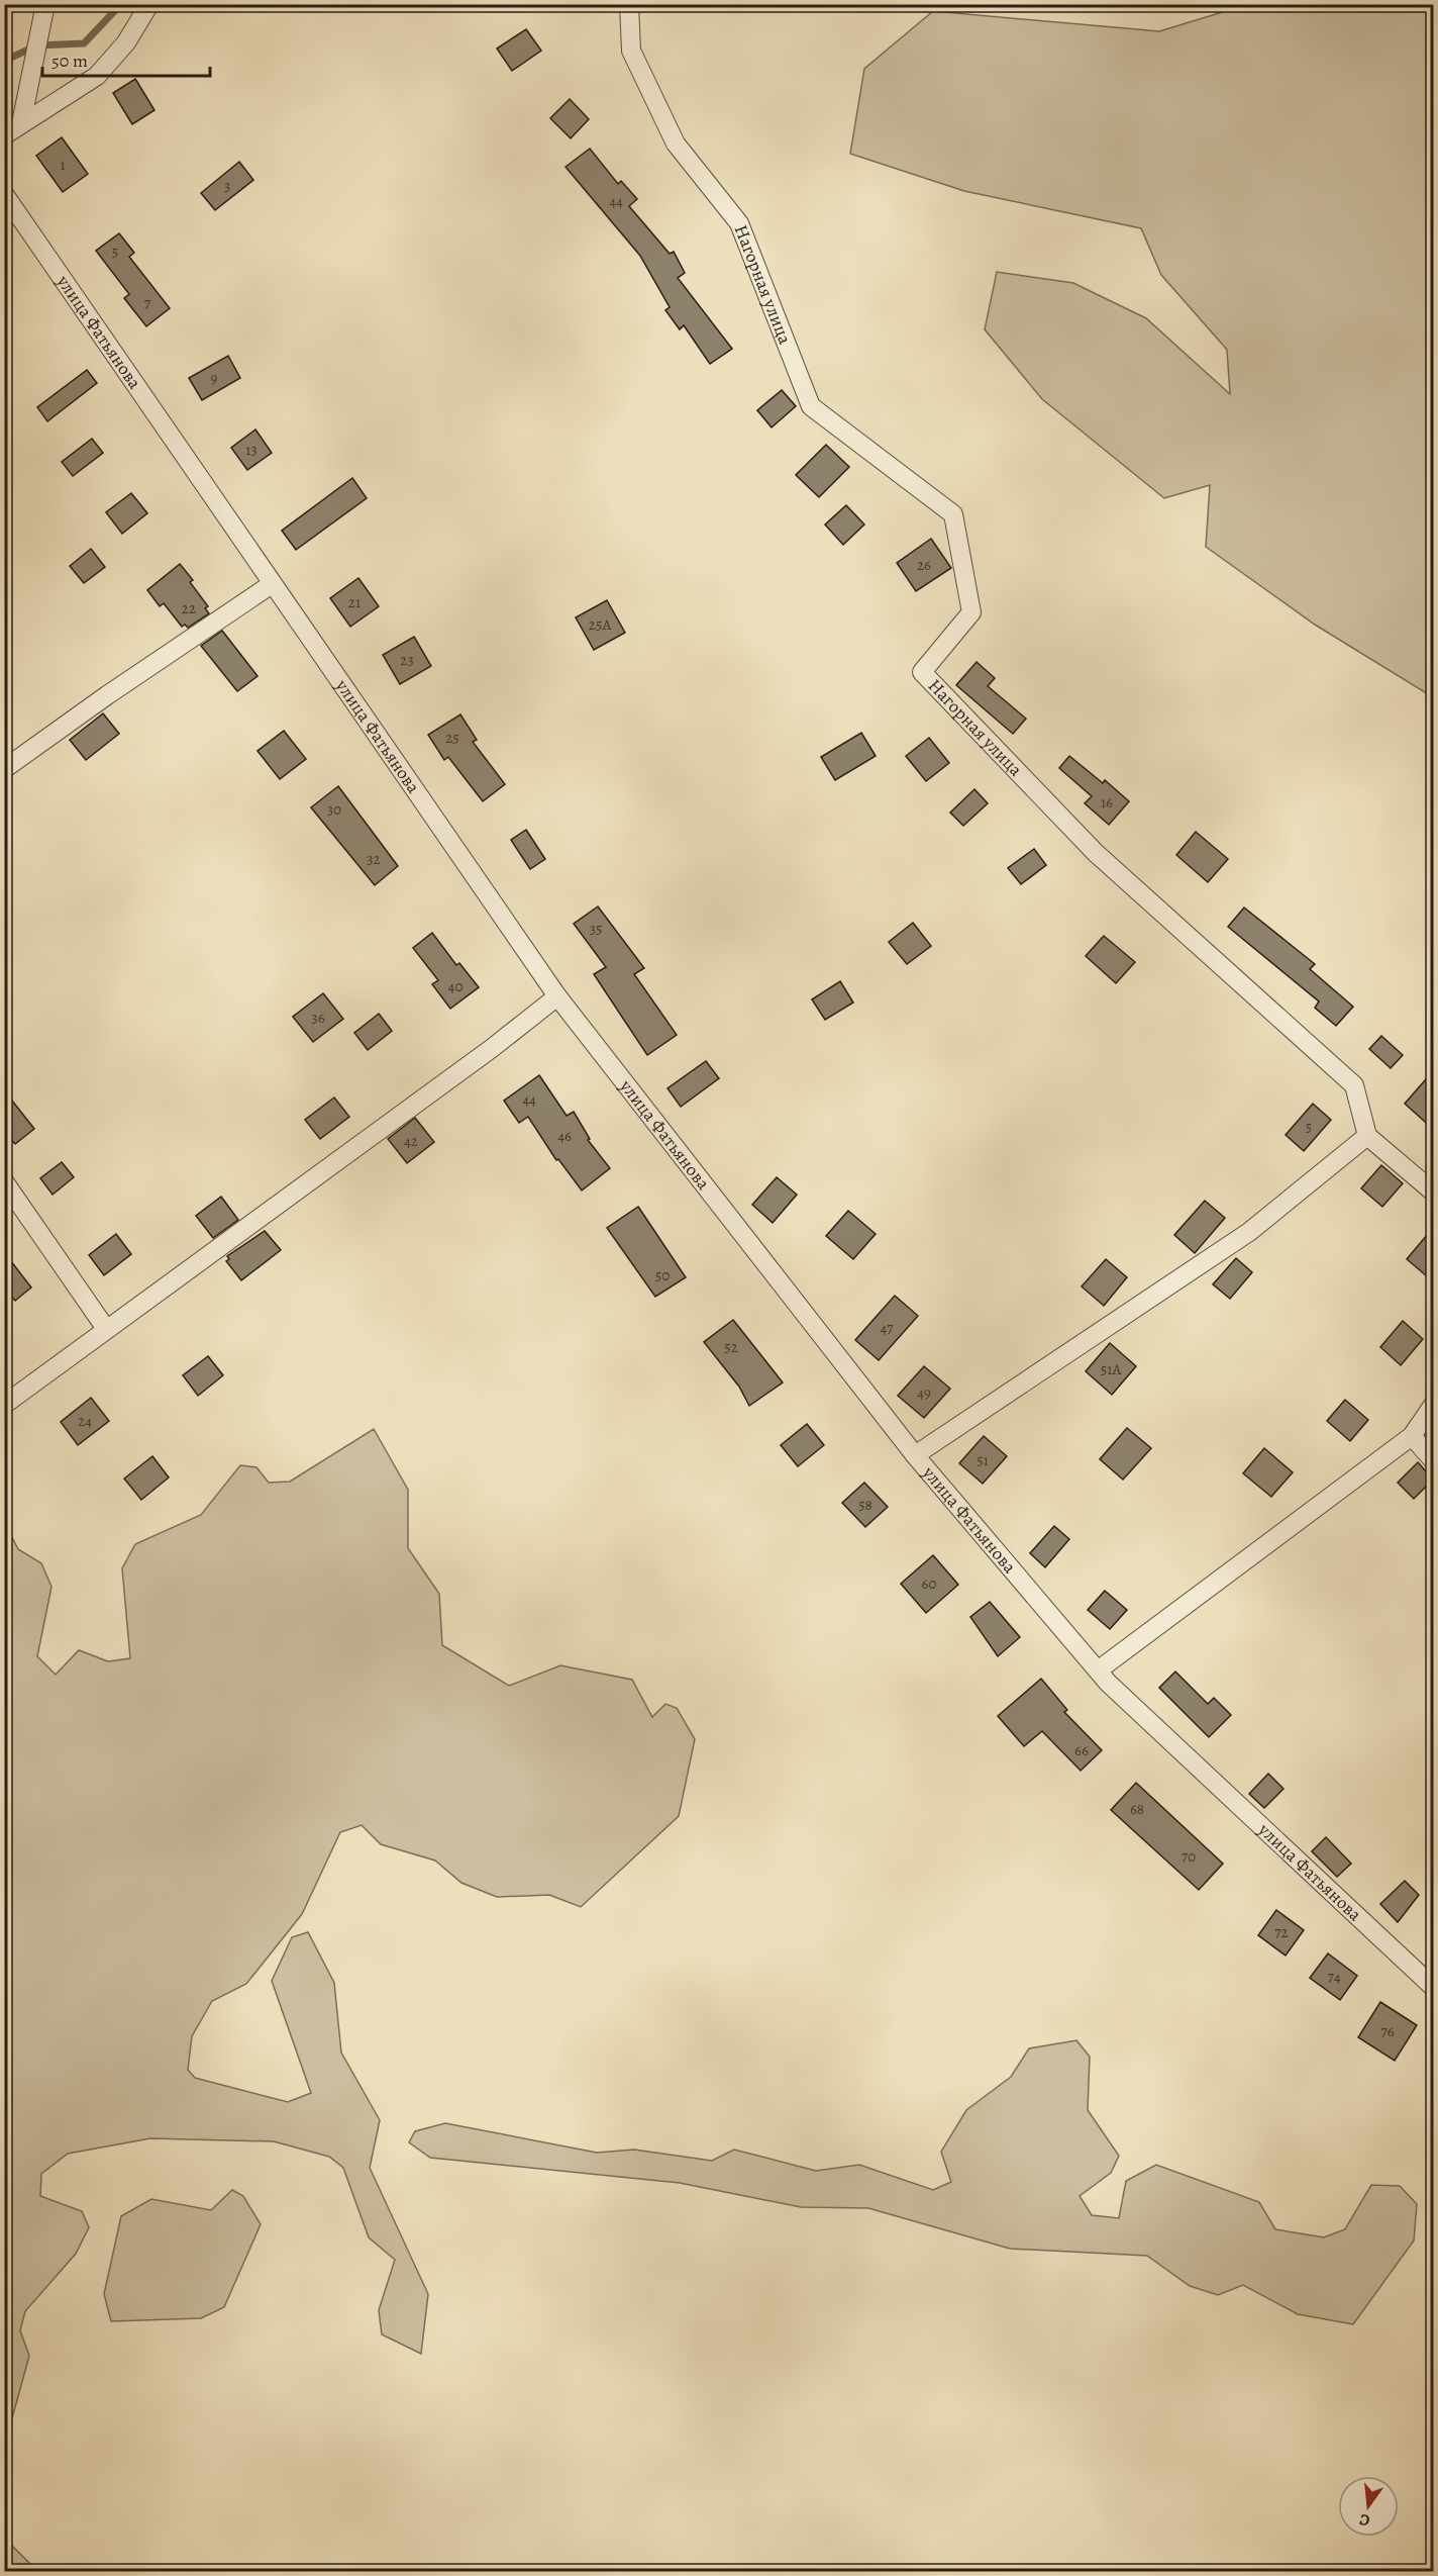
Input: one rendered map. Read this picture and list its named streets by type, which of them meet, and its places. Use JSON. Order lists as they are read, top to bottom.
{
  "streets": {
    "street": ["Нагорная улица", "улица Фатьянова"]
  },
  "house_numbers": [
    "1",
    "3",
    "44",
    "5",
    "7",
    "9",
    "13",
    "26",
    "21",
    "22",
    "25А",
    "23",
    "25",
    "16",
    "30",
    "32",
    "35",
    "40",
    "36",
    "44",
    "5",
    "46",
    "42",
    "50",
    "47",
    "52",
    "51А",
    "49",
    "24",
    "51",
    "58",
    "60",
    "66",
    "68",
    "70",
    "72",
    "74",
    "76"
  ],
  "scale_bar": "50 m",
  "north": "bottom"
}
